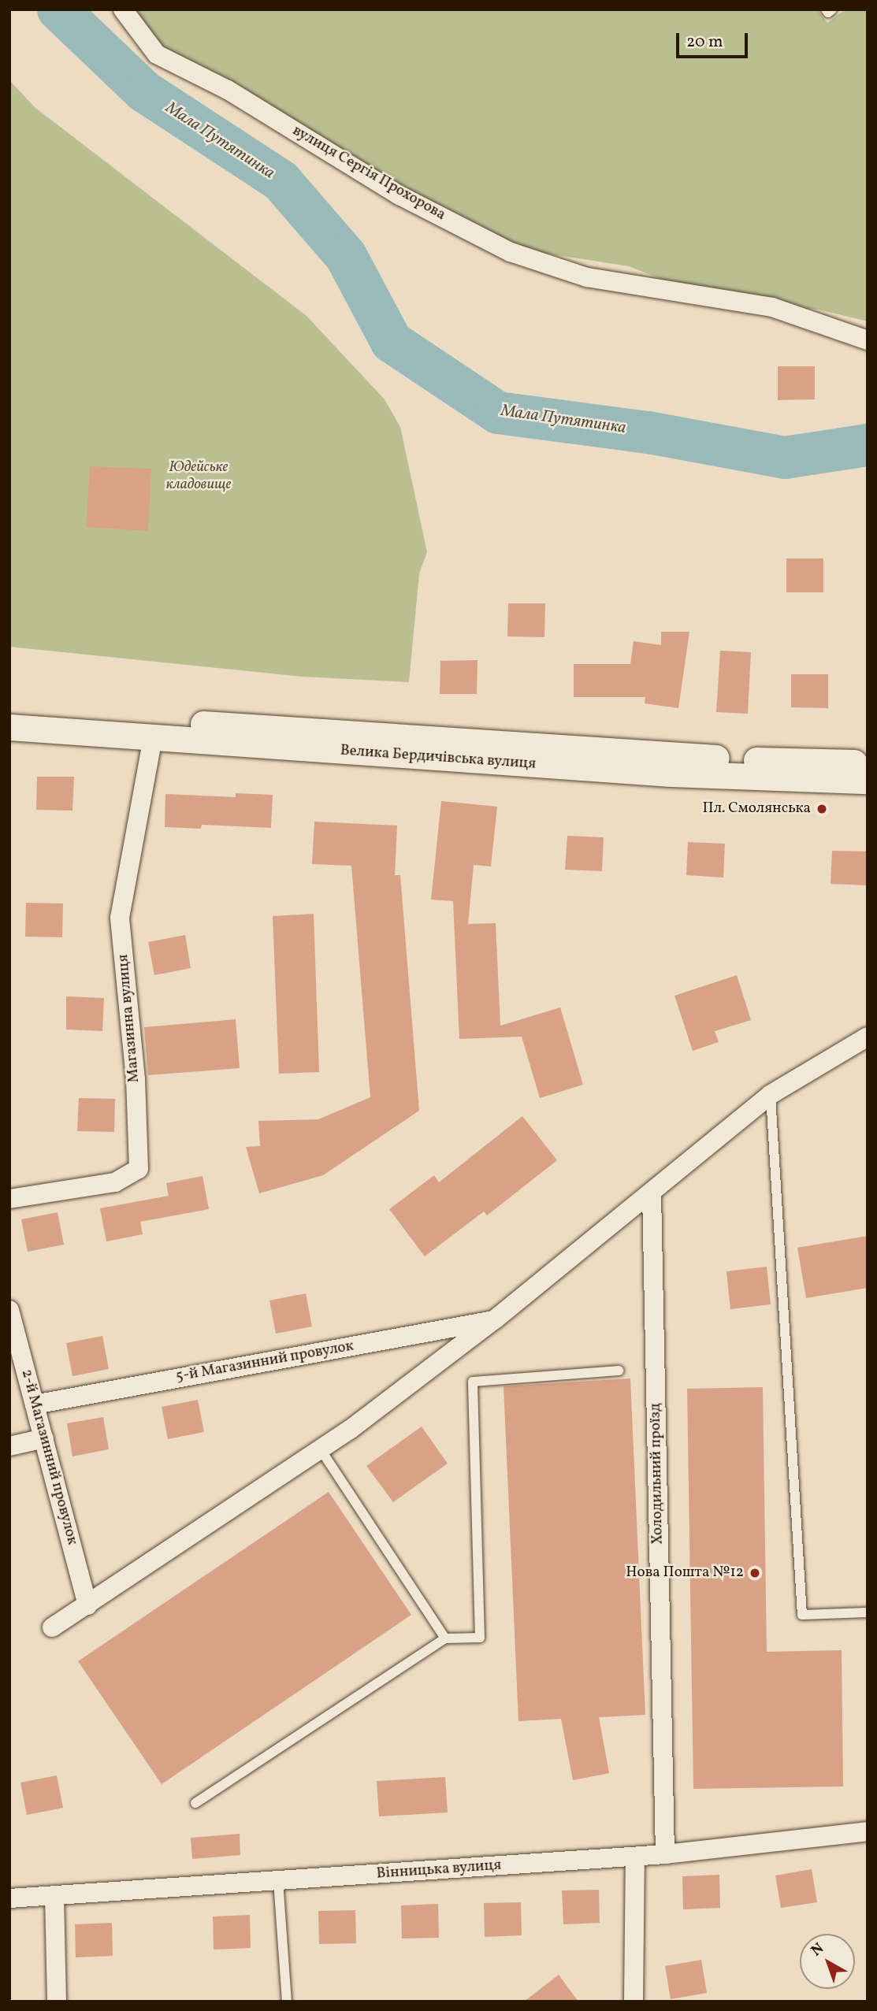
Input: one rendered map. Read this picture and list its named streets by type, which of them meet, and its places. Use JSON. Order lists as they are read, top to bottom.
{
  "streets": {
    "main road": ["Велика Бердичівська вулиця"],
    "street": [
      "вулиця Сергія Прохорова",
      "Магазинна вулиця",
      "5-й Магазинний провулок",
      "2-й Магазинний провулок",
      "Холодильний проїзд",
      "Вінницька вулиця"
    ]
  },
  "crossings": [
    ["Велика Бердичівська вулиця", "Магазинна вулиця"],
    ["5-й Магазинний провулок", "2-й Магазинний провулок"],
    ["Холодильний проїзд", "Вінницька вулиця"]
  ],
  "water": ["Мала Путятинка"],
  "parks": ["Юдейське кладовище"],
  "places": ["Пл. Смолянська", "Нова Пошта №12"],
  "scale_bar": "20 m",
  "north": "top left"
}
